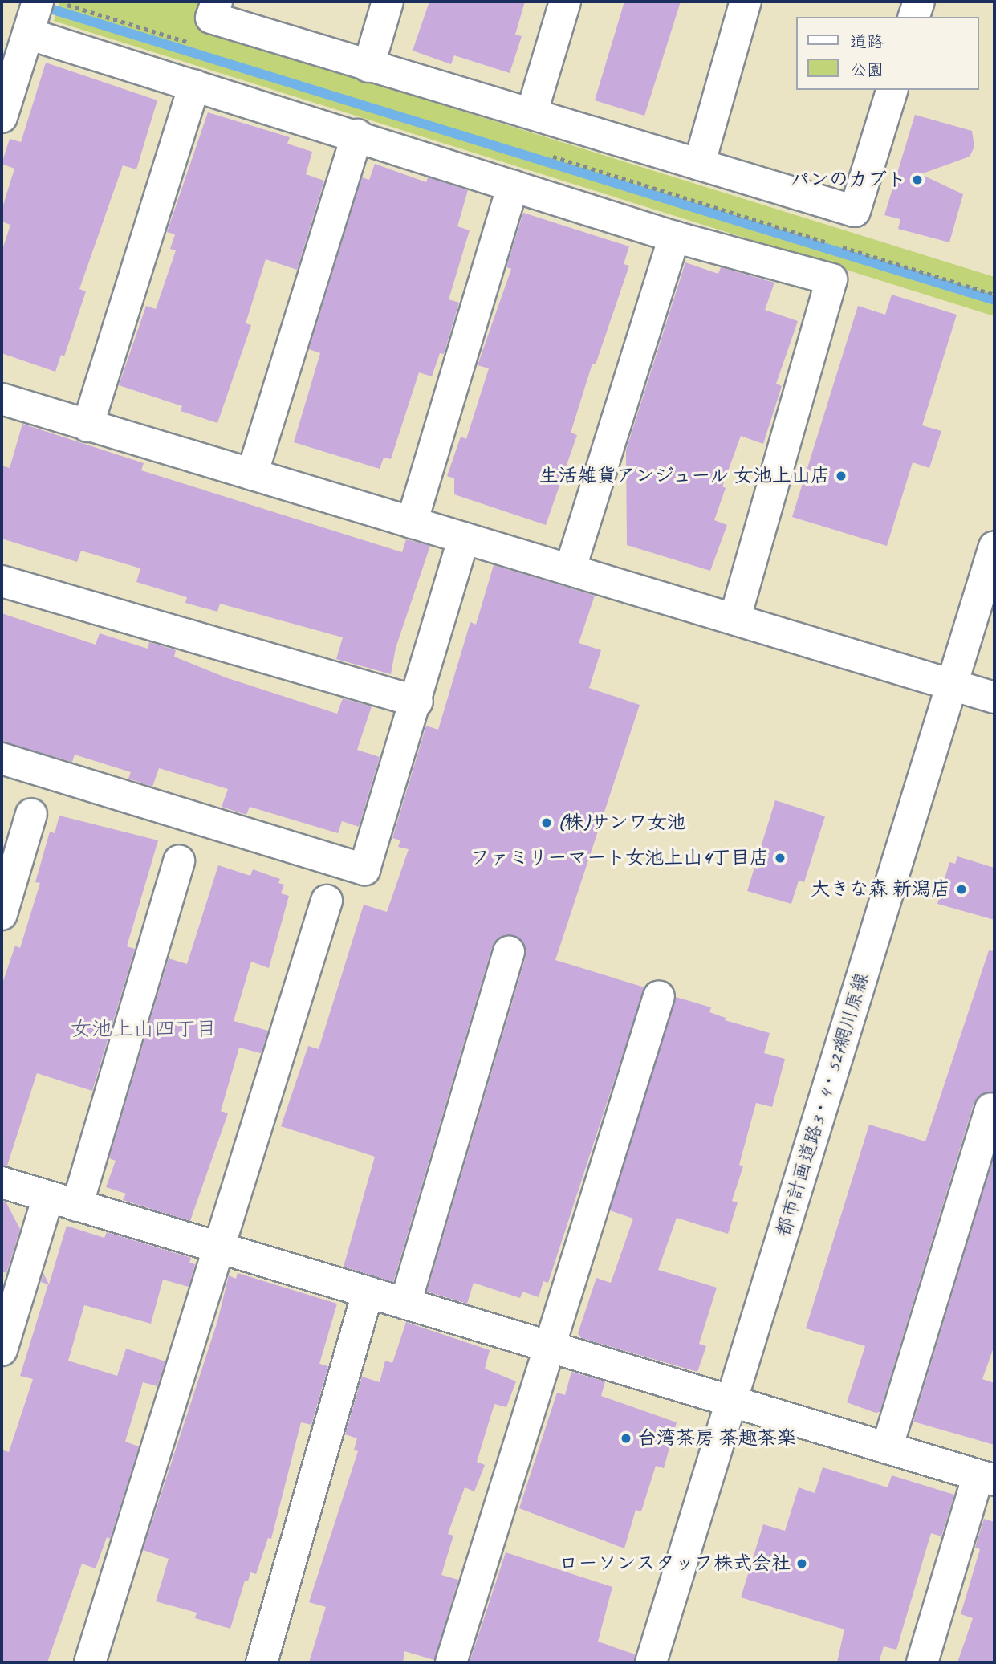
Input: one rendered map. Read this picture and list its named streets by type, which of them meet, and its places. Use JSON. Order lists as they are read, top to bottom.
{
  "streets": {
    "street": ["都市計画道路3・4・527網川原線"]
  },
  "districts": ["女池上山四丁目"],
  "places": [
    "パンのカブト",
    "生活雑貨アンジュール 女池上山店",
    "(株)サンワ女池",
    "ファミリーマート女池上山4丁目店",
    "大きな森 新潟店",
    "台湾茶房 茶趣茶楽",
    "ローソンスタッフ株式会社"
  ],
  "legend": ["道路", "公園"]
}
